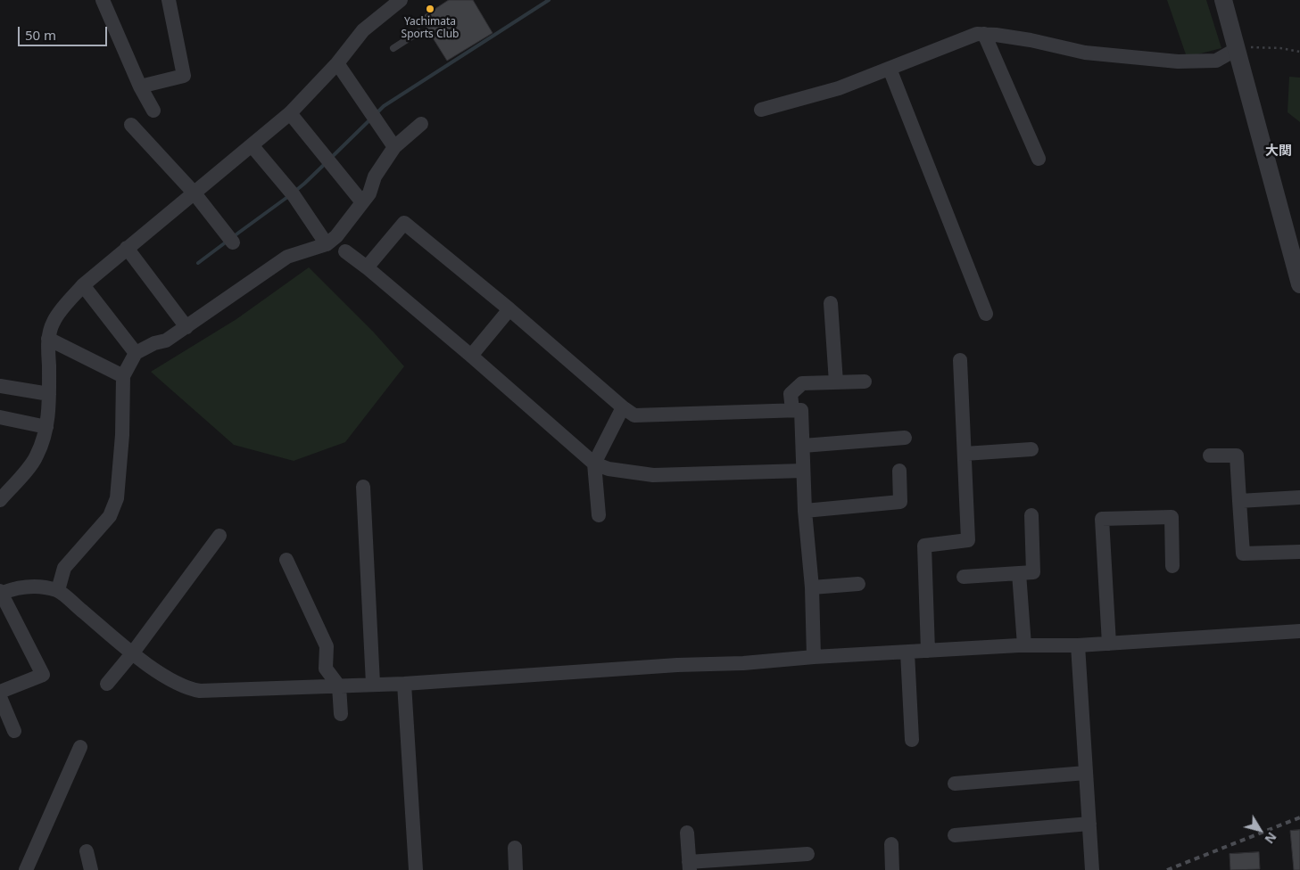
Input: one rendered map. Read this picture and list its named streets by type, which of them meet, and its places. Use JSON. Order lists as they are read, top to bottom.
{
  "districts": ["大関"],
  "places": ["Yachimata Sports Club"],
  "scale_bar": "50 m",
  "north": "bottom right"
}
